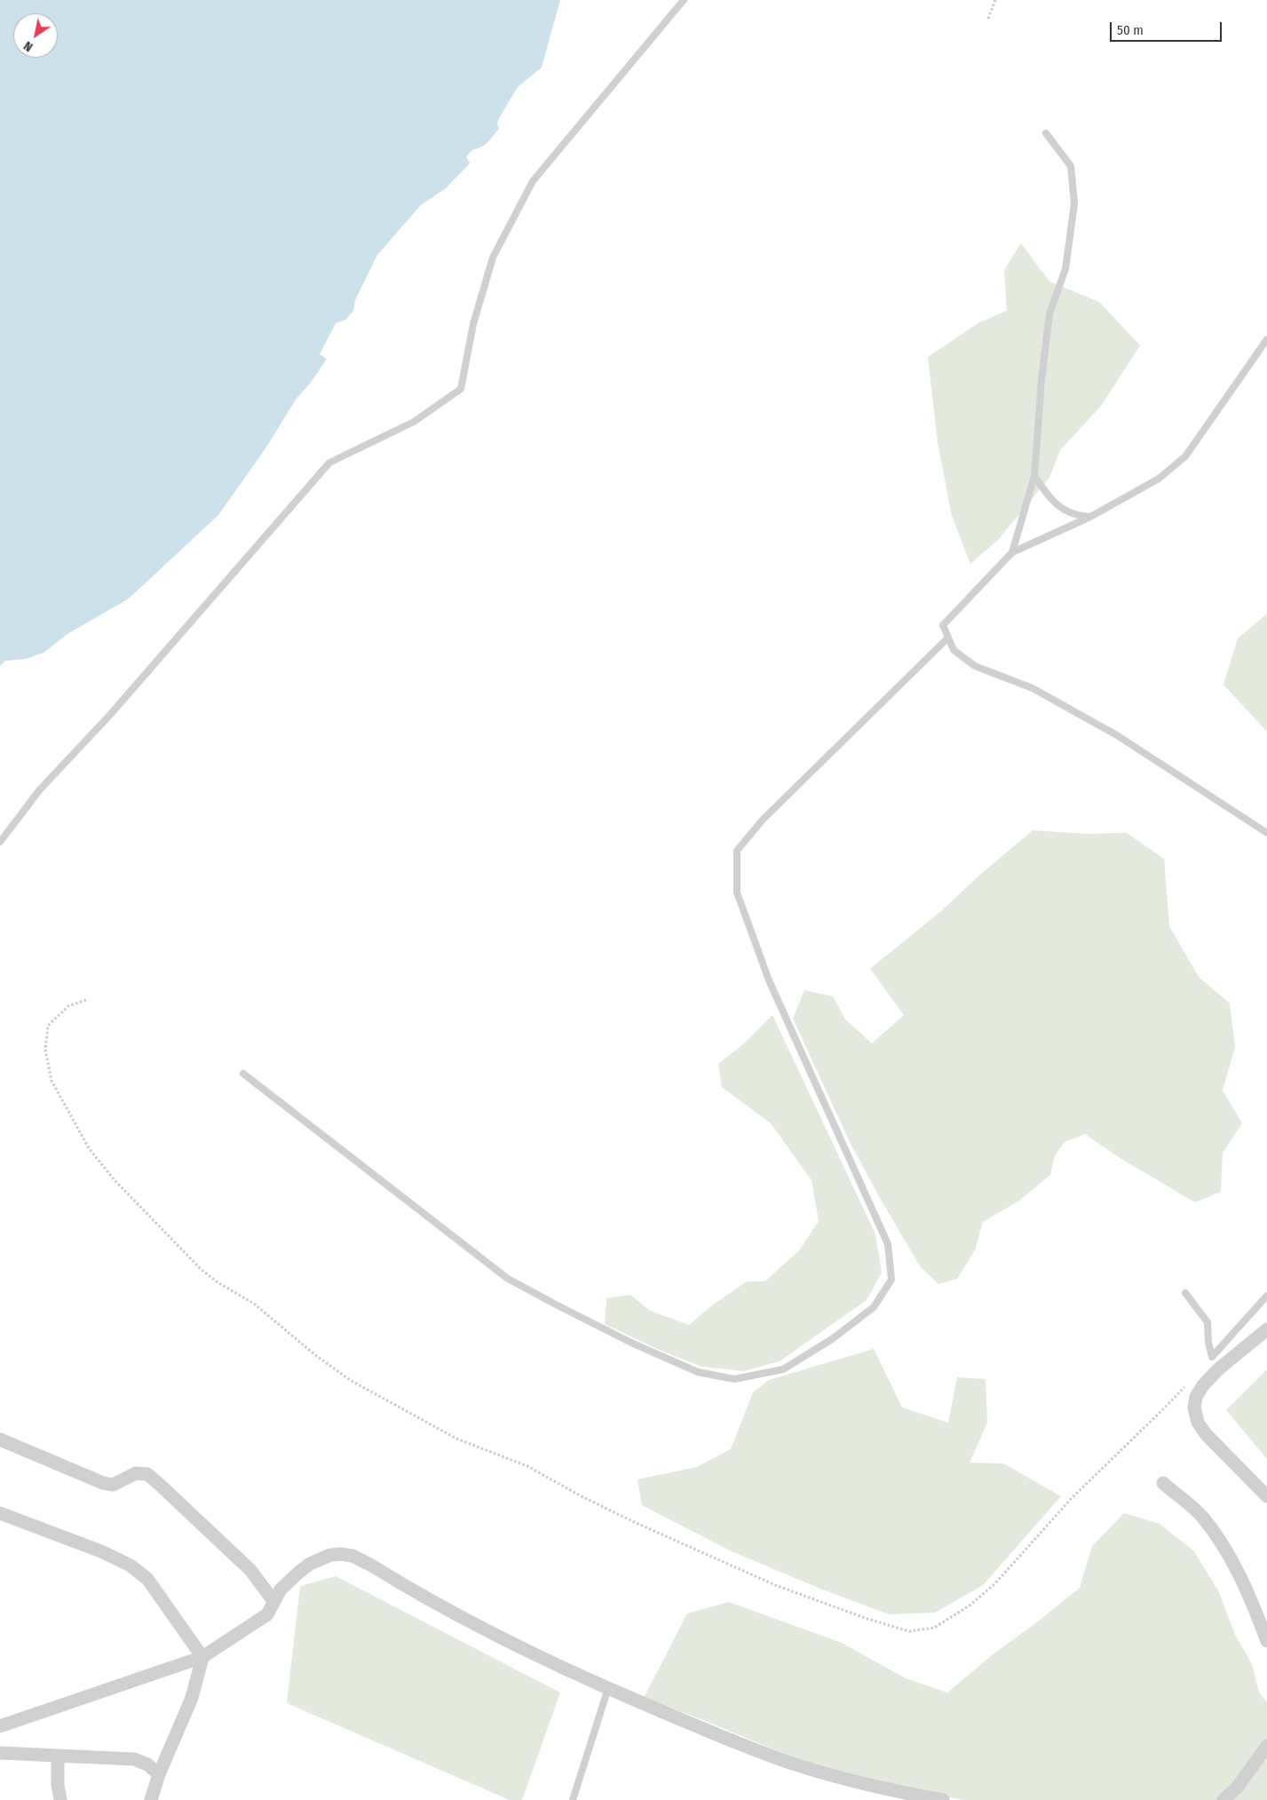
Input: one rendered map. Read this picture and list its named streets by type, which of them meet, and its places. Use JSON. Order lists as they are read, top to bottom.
{
  "scale_bar": "50 m",
  "north": "bottom left"
}
